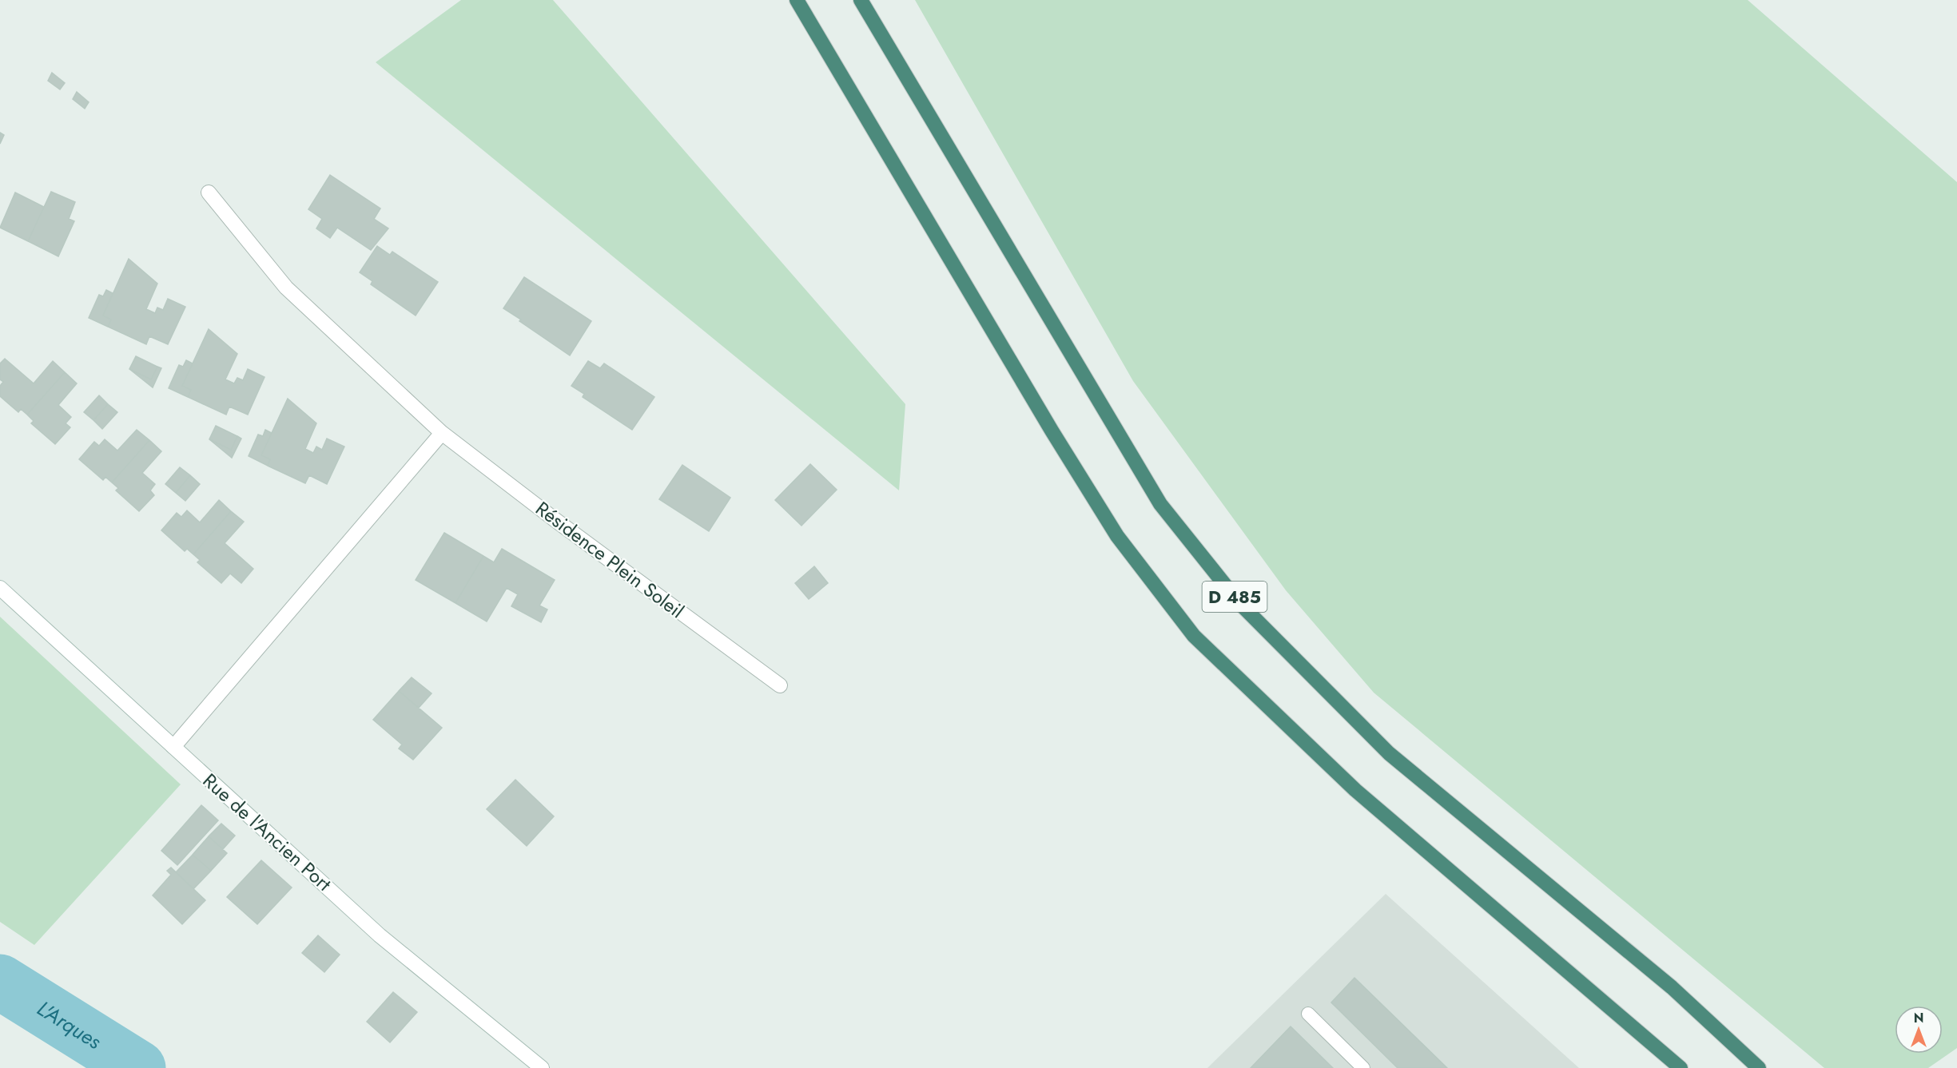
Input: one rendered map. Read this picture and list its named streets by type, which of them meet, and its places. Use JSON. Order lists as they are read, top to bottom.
{
  "streets": {
    "highway": ["D 485"],
    "street": ["Résidence Plein Soleil", "Rue de l'Ancien Port"]
  },
  "water": ["L'Arques"],
  "north": "top"
}
